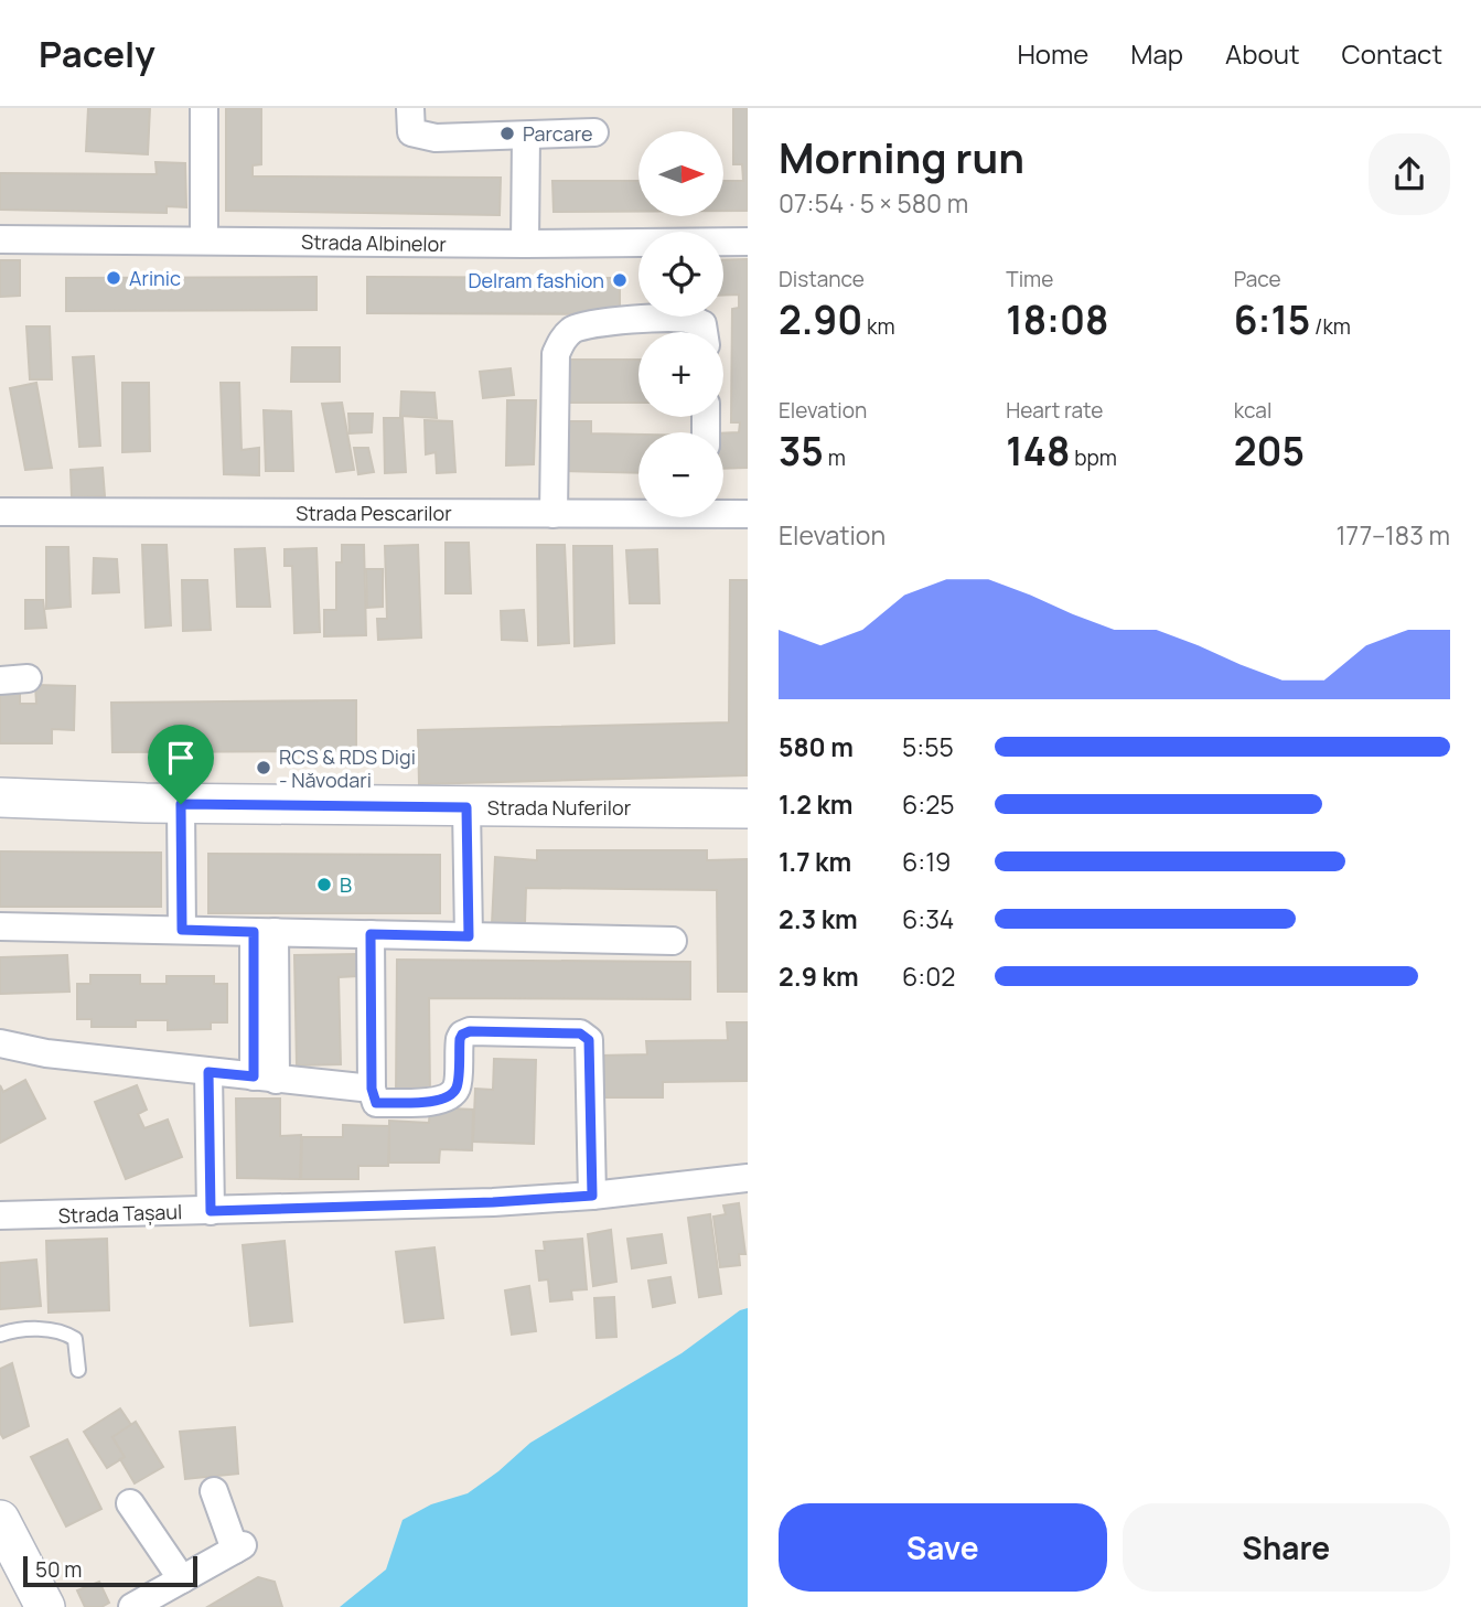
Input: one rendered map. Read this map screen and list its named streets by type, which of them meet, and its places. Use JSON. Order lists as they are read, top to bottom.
{
  "streets": {
    "street": [
      "Strada Albinelor",
      "Strada Pescarilor",
      "Strada Nuferilor",
      "Strada Tașaul"
    ]
  },
  "places": [
    "Parcare",
    "Arinic",
    "Delram fashion",
    "RCS & RDS Digi - Năvodari",
    "B"
  ],
  "scale_bar": "50 m",
  "north": "right",
  "page": {
    "header": "Pacely",
    "nav": [
      "Home",
      "Map",
      "About",
      "Contact"
    ],
    "heading": ["Morning run", "07:54 · 5 × 580 m"],
    "map_buttons": ["+", "−"],
    "stats": [
      ["Distance", "2.90 km"],
      ["Time", "18:08"],
      ["Pace", "6:15 /km"],
      ["Elevation", "35 m"],
      ["Heart rate", "148 bpm"],
      ["kcal", "205"]
    ],
    "chart": ["Elevation", "177–183 m"],
    "list": [
      {
        "name": "580 m",
        "note": "5:55"
      },
      {
        "name": "1.2 km",
        "note": "6:25"
      },
      {
        "name": "1.7 km",
        "note": "6:19"
      },
      {
        "name": "2.3 km",
        "note": "6:34"
      },
      {
        "name": "2.9 km",
        "note": "6:02"
      }
    ],
    "buttons": ["Save", "Share"],
    "scale": "50 m"
  }
}
